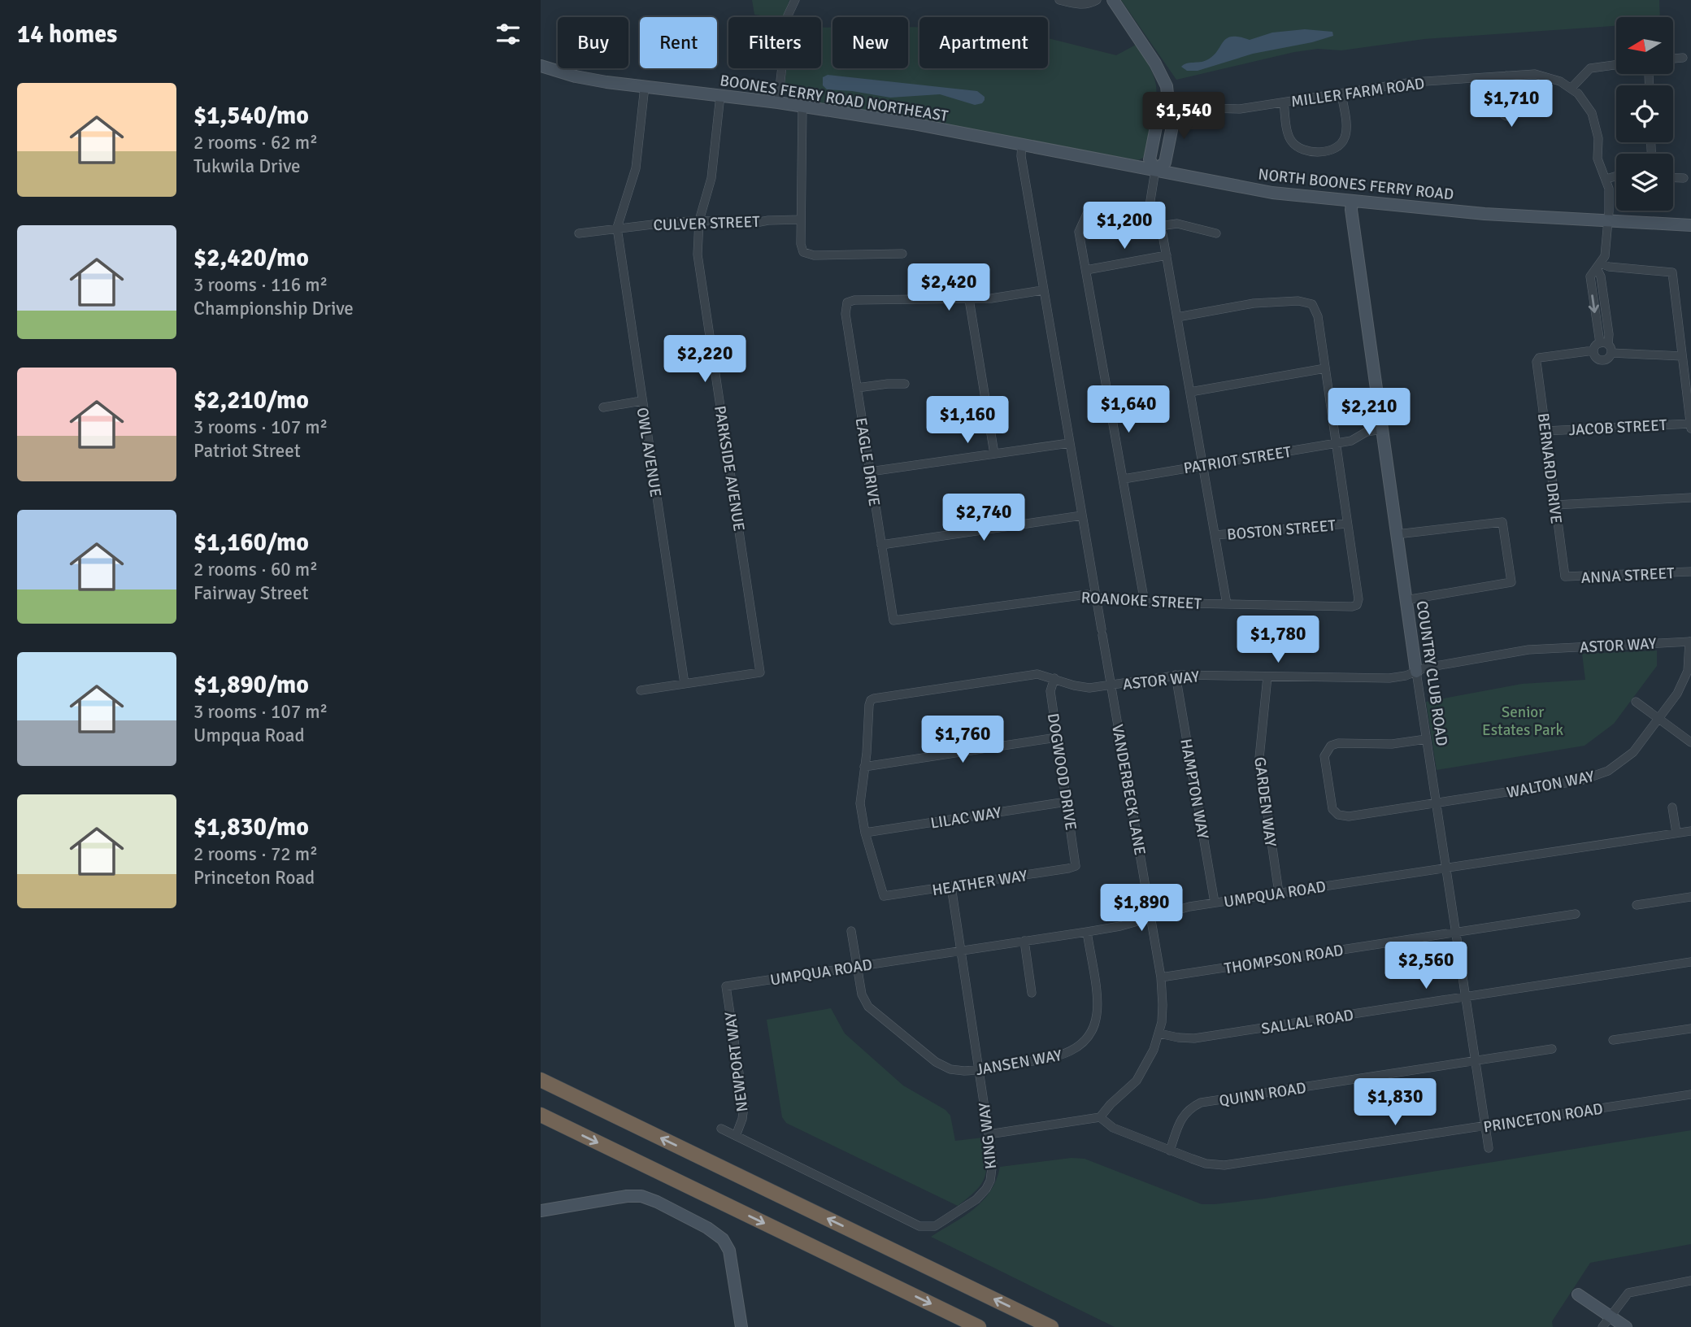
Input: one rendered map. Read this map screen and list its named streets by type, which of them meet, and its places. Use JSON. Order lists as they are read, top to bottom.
{
  "streets": {
    "main road": ["BOONES FERRY ROAD NORTHEAST", "NORTH BOONES FERRY ROAD", "COUNTRY CLUB ROAD"],
    "street": [
      "MILLER FARM ROAD",
      "CULVER STREET",
      "JACOB STREET",
      "OWL AVENUE",
      "PATRIOT STREET",
      "EAGLE DRIVE",
      "PARKSIDE AVENUE",
      "BERNARD DRIVE",
      "BOSTON STREET",
      "ANNA STREET",
      "ROANOKE STREET",
      "ASTOR WAY",
      "DOGWOOD DRIVE",
      "WALTON WAY",
      "HAMPTON WAY",
      "VANDERBECK LANE",
      "GARDEN WAY",
      "LILAC WAY",
      "HEATHER WAY",
      "UMPQUA ROAD",
      "THOMPSON ROAD",
      "SALLAL ROAD",
      "NEWPORT WAY",
      "JANSEN WAY",
      "QUINN ROAD",
      "PRINCETON ROAD",
      "KING WAY"
    ]
  },
  "crossings": [
    ["BOONES FERRY ROAD NORTHEAST", "NORTH BOONES FERRY ROAD"],
    ["BOONES FERRY ROAD NORTHEAST", "OWL AVENUE"],
    ["BOONES FERRY ROAD NORTHEAST", "PARKSIDE AVENUE"],
    ["BOONES FERRY ROAD NORTHEAST", "VANDERBECK LANE"],
    ["NORTH BOONES FERRY ROAD", "COUNTRY CLUB ROAD"],
    ["NORTH BOONES FERRY ROAD", "VANDERBECK LANE"],
    ["CULVER STREET", "OWL AVENUE"],
    ["CULVER STREET", "PARKSIDE AVENUE"],
    ["JACOB STREET", "BERNARD DRIVE"],
    ["OWL AVENUE", "PARKSIDE AVENUE"],
    ["PATRIOT STREET", "COUNTRY CLUB ROAD"],
    ["EAGLE DRIVE", "ROANOKE STREET"],
    ["BERNARD DRIVE", "ANNA STREET"],
    ["BOSTON STREET", "ROANOKE STREET"],
    ["ROANOKE STREET", "VANDERBECK LANE"],
    ["ASTOR WAY", "COUNTRY CLUB ROAD"],
    ["ASTOR WAY", "DOGWOOD DRIVE"],
    ["ASTOR WAY", "WALTON WAY"],
    ["ASTOR WAY", "HAMPTON WAY"],
    ["ASTOR WAY", "VANDERBECK LANE"],
    ["ASTOR WAY", "GARDEN WAY"],
    ["COUNTRY CLUB ROAD", "WALTON WAY"],
    ["COUNTRY CLUB ROAD", "UMPQUA ROAD"],
    ["COUNTRY CLUB ROAD", "THOMPSON ROAD"],
    ["COUNTRY CLUB ROAD", "SALLAL ROAD"],
    ["COUNTRY CLUB ROAD", "QUINN ROAD"],
    ["COUNTRY CLUB ROAD", "PRINCETON ROAD"],
    ["DOGWOOD DRIVE", "LILAC WAY"],
    ["DOGWOOD DRIVE", "HEATHER WAY"],
    ["HAMPTON WAY", "UMPQUA ROAD"],
    ["VANDERBECK LANE", "UMPQUA ROAD"],
    ["VANDERBECK LANE", "THOMPSON ROAD"],
    ["VANDERBECK LANE", "SALLAL ROAD"],
    ["VANDERBECK LANE", "PRINCETON ROAD"],
    ["GARDEN WAY", "UMPQUA ROAD"],
    ["LILAC WAY", "HEATHER WAY"],
    ["HEATHER WAY", "KING WAY"],
    ["UMPQUA ROAD", "NEWPORT WAY"],
    ["UMPQUA ROAD", "JANSEN WAY"],
    ["UMPQUA ROAD", "KING WAY"],
    ["NEWPORT WAY", "KING WAY"],
    ["JANSEN WAY", "KING WAY"],
    ["QUINN ROAD", "PRINCETON ROAD"]
  ],
  "parks": ["Senior Estates Park"],
  "north": "left",
  "page": {
    "heading": "14 homes",
    "chip": [
      "Buy",
      "Rent",
      "Filters",
      "New",
      "Apartment"
    ],
    "list": [
      {
        "name": "$1,540/mo",
        "note": "2 rooms · 62 m² · Tukwila Drive"
      },
      {
        "name": "$2,420/mo",
        "note": "3 rooms · 116 m² · Championship Drive"
      },
      {
        "name": "$2,210/mo",
        "note": "3 rooms · 107 m² · Patriot Street"
      },
      {
        "name": "$1,160/mo",
        "note": "2 rooms · 60 m² · Fairway Street"
      },
      {
        "name": "$1,890/mo",
        "note": "3 rooms · 107 m² · Umpqua Road"
      },
      {
        "name": "$1,830/mo",
        "note": "2 rooms · 72 m² · Princeton Road"
      }
    ],
    "price": [
      "$1,710",
      "$1,540",
      "$1,200",
      "$2,420",
      "$2,220",
      "$1,640",
      "$2,210",
      "$1,160",
      "$2,740",
      "$1,780",
      "$1,760",
      "$1,890",
      "$2,560",
      "$1,830"
    ]
  }
}
